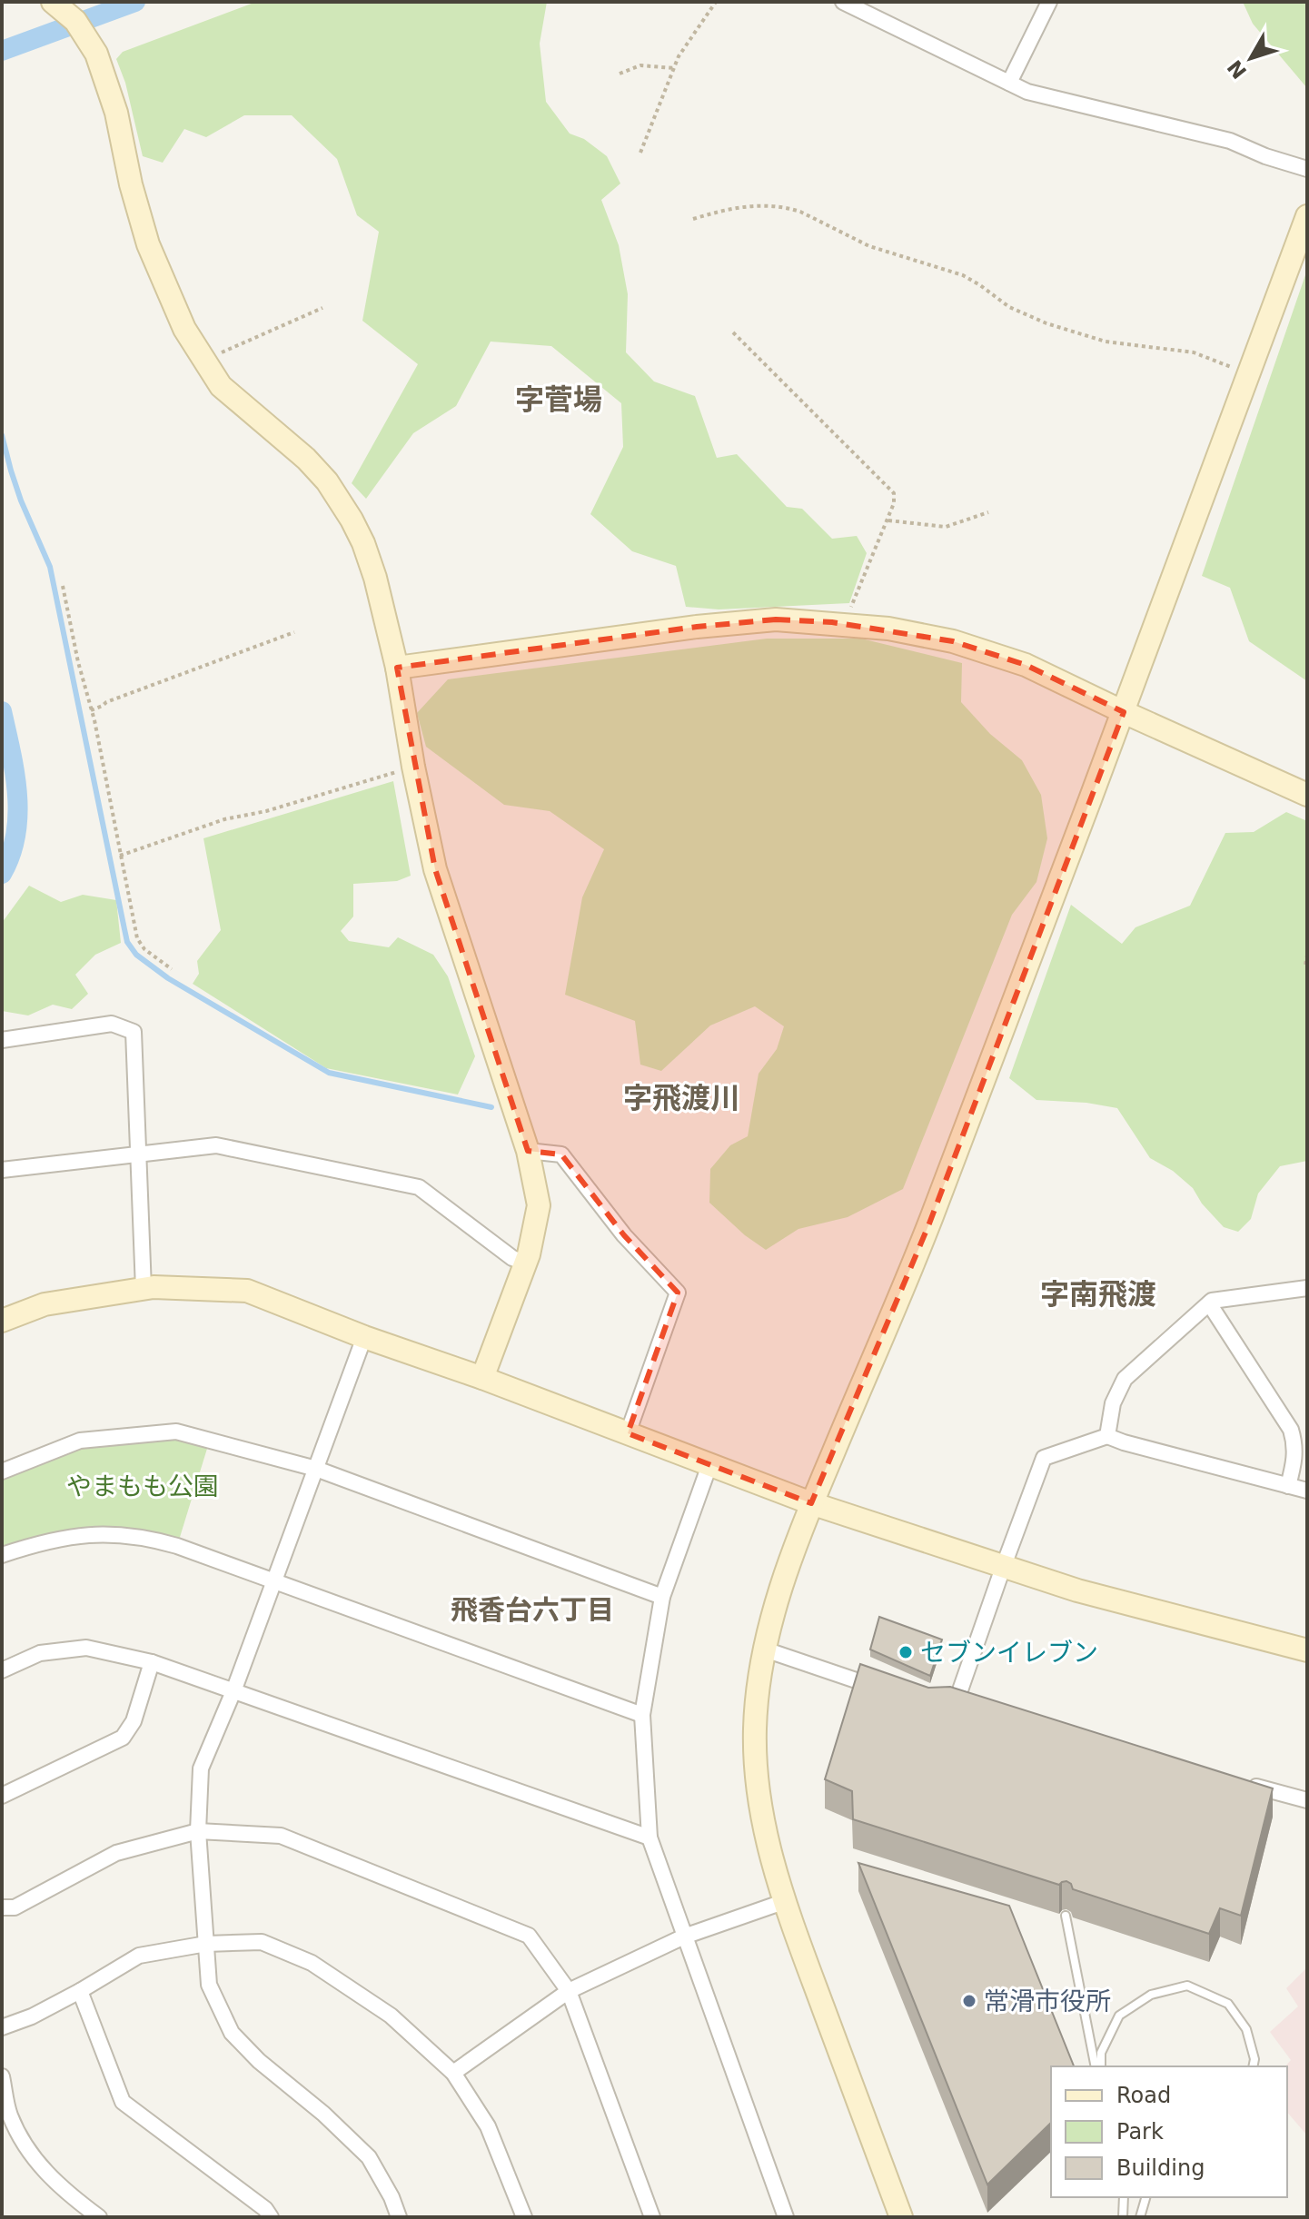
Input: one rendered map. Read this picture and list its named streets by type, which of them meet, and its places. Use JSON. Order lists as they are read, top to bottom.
{
  "districts": [
    "字菅場",
    "字飛渡川",
    "字南飛渡",
    "飛香台六丁目"
  ],
  "parks": ["やまもも公園"],
  "places": ["セブンイレブン", "常滑市役所"],
  "legend": ["Road", "Park", "Building"],
  "north": "bottom left"
}
